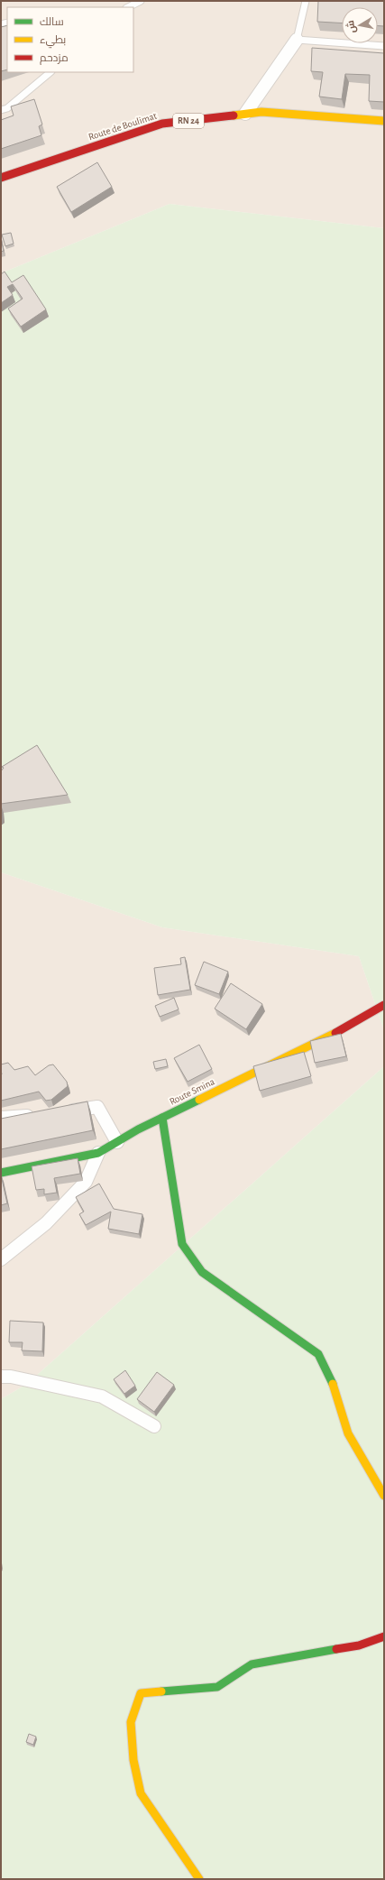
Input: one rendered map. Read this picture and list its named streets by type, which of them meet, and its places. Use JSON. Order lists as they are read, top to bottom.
{
  "streets": {
    "street": ["RN 24", "Route de Boulimat", "Route Smina"]
  },
  "legend": ["سالك", "بطيء", "مزدحم"],
  "north": "left"
}
